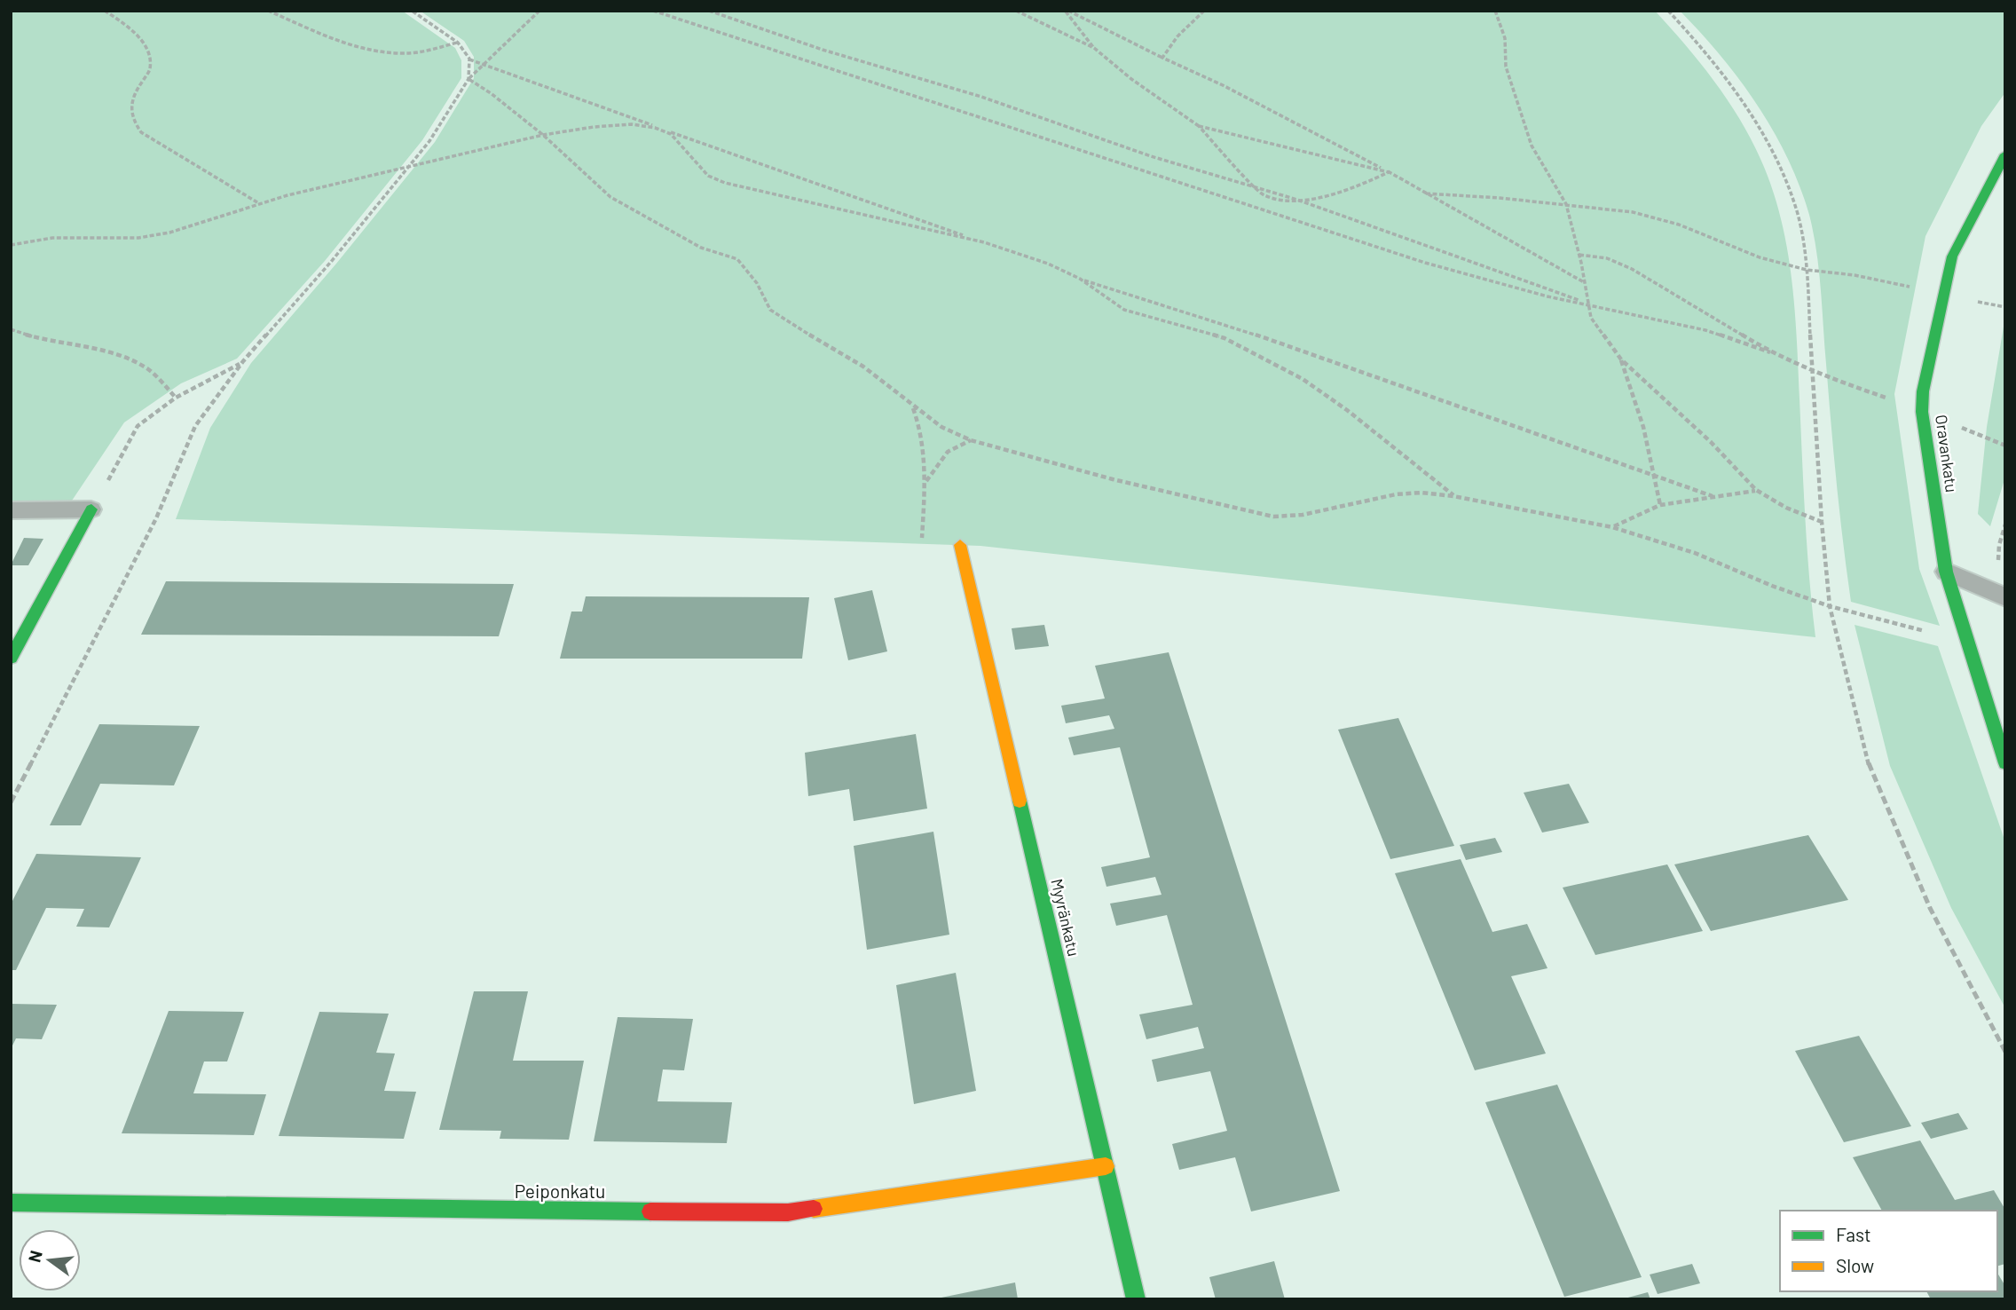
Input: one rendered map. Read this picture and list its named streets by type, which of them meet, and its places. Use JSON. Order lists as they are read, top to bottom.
{
  "streets": {
    "street": ["Oravankatu", "Myyränkatu", "Peiponkatu"]
  },
  "crossings": [
    ["Myyränkatu", "Peiponkatu"]
  ],
  "legend": ["Fast", "Slow"],
  "north": "left"
}
